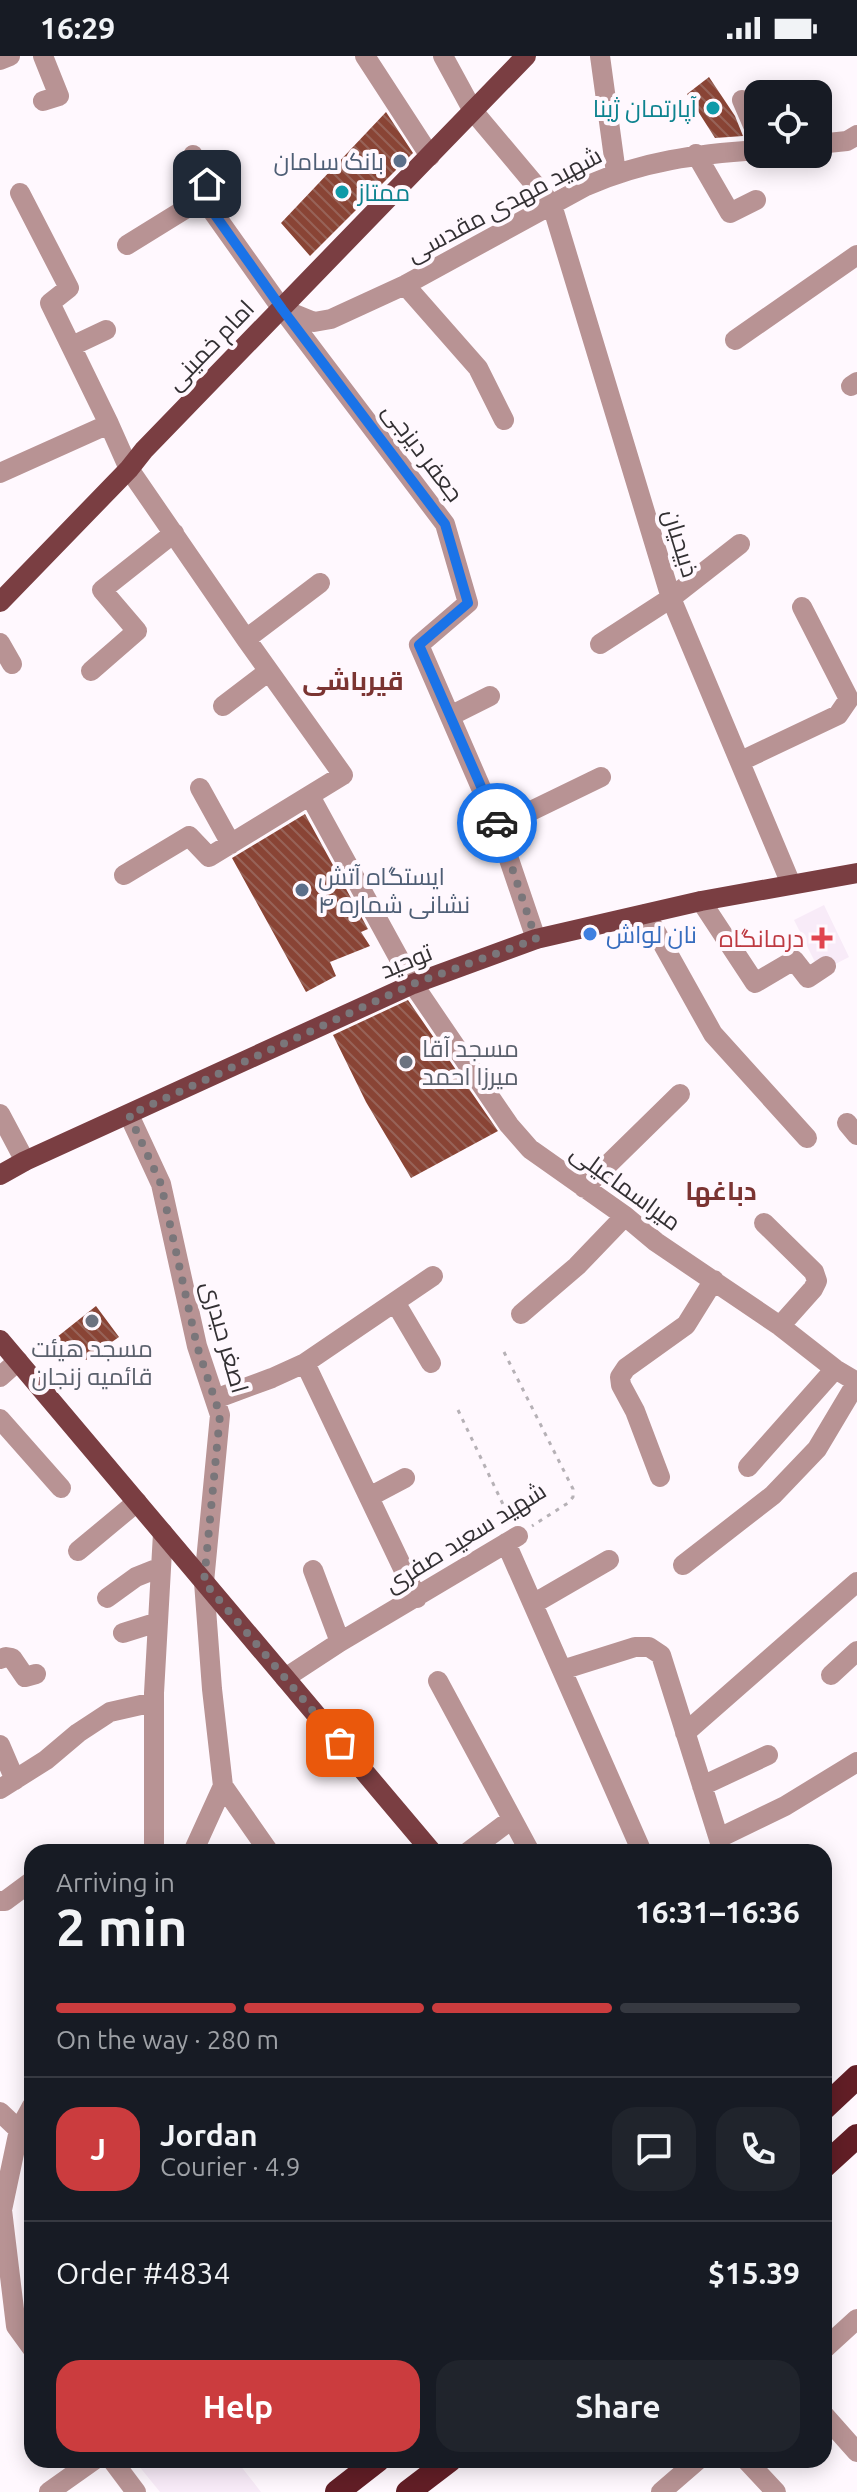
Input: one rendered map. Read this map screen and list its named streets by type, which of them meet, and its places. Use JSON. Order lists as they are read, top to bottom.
{
  "streets": {
    "main road": ["امام خمینی", "توحید"],
    "street": [
      "شهید مهدی مقدسی",
      "جعفر دیزجی",
      "ذبیحیان",
      "میراسماعیلی",
      "اصغر حیدری",
      "شهید سعید صفری"
    ]
  },
  "crossings": [
    ["شهید مهدی مقدسی", "امام خمینی"],
    ["شهید مهدی مقدسی", "جعفر دیزجی"],
    ["شهید مهدی مقدسی", "ذبیحیان"],
    ["امام خمینی", "جعفر دیزجی"],
    ["جعفر دیزجی", "توحید"],
    ["ذبیحیان", "توحید"],
    ["توحید", "میراسماعیلی"],
    ["توحید", "اصغر حیدری"]
  ],
  "districts": ["قیرباشی", "دباغها"],
  "places": {
    "other": [
      "آپارتمان ژینا",
      "بانک سامان",
      "ممتاز",
      "ایستگاه آتش نشانی شماره ۴",
      "نان لواش",
      "مسجد آقا میرزا احمد",
      "مسجد هیئت قائمیه زنجان"
    ],
    "health": ["درمانگاه"]
  },
  "page": {
    "status": "16:29",
    "heading": ["2 min", "Arriving in", "16:31–16:36"],
    "panel": [
      "Jordan",
      "Courier · 4.9",
      "Order #4834",
      "$15.39"
    ],
    "bar": "On the way · 280 m",
    "round": "J",
    "buttons": ["Help", "Share"]
  }
}
